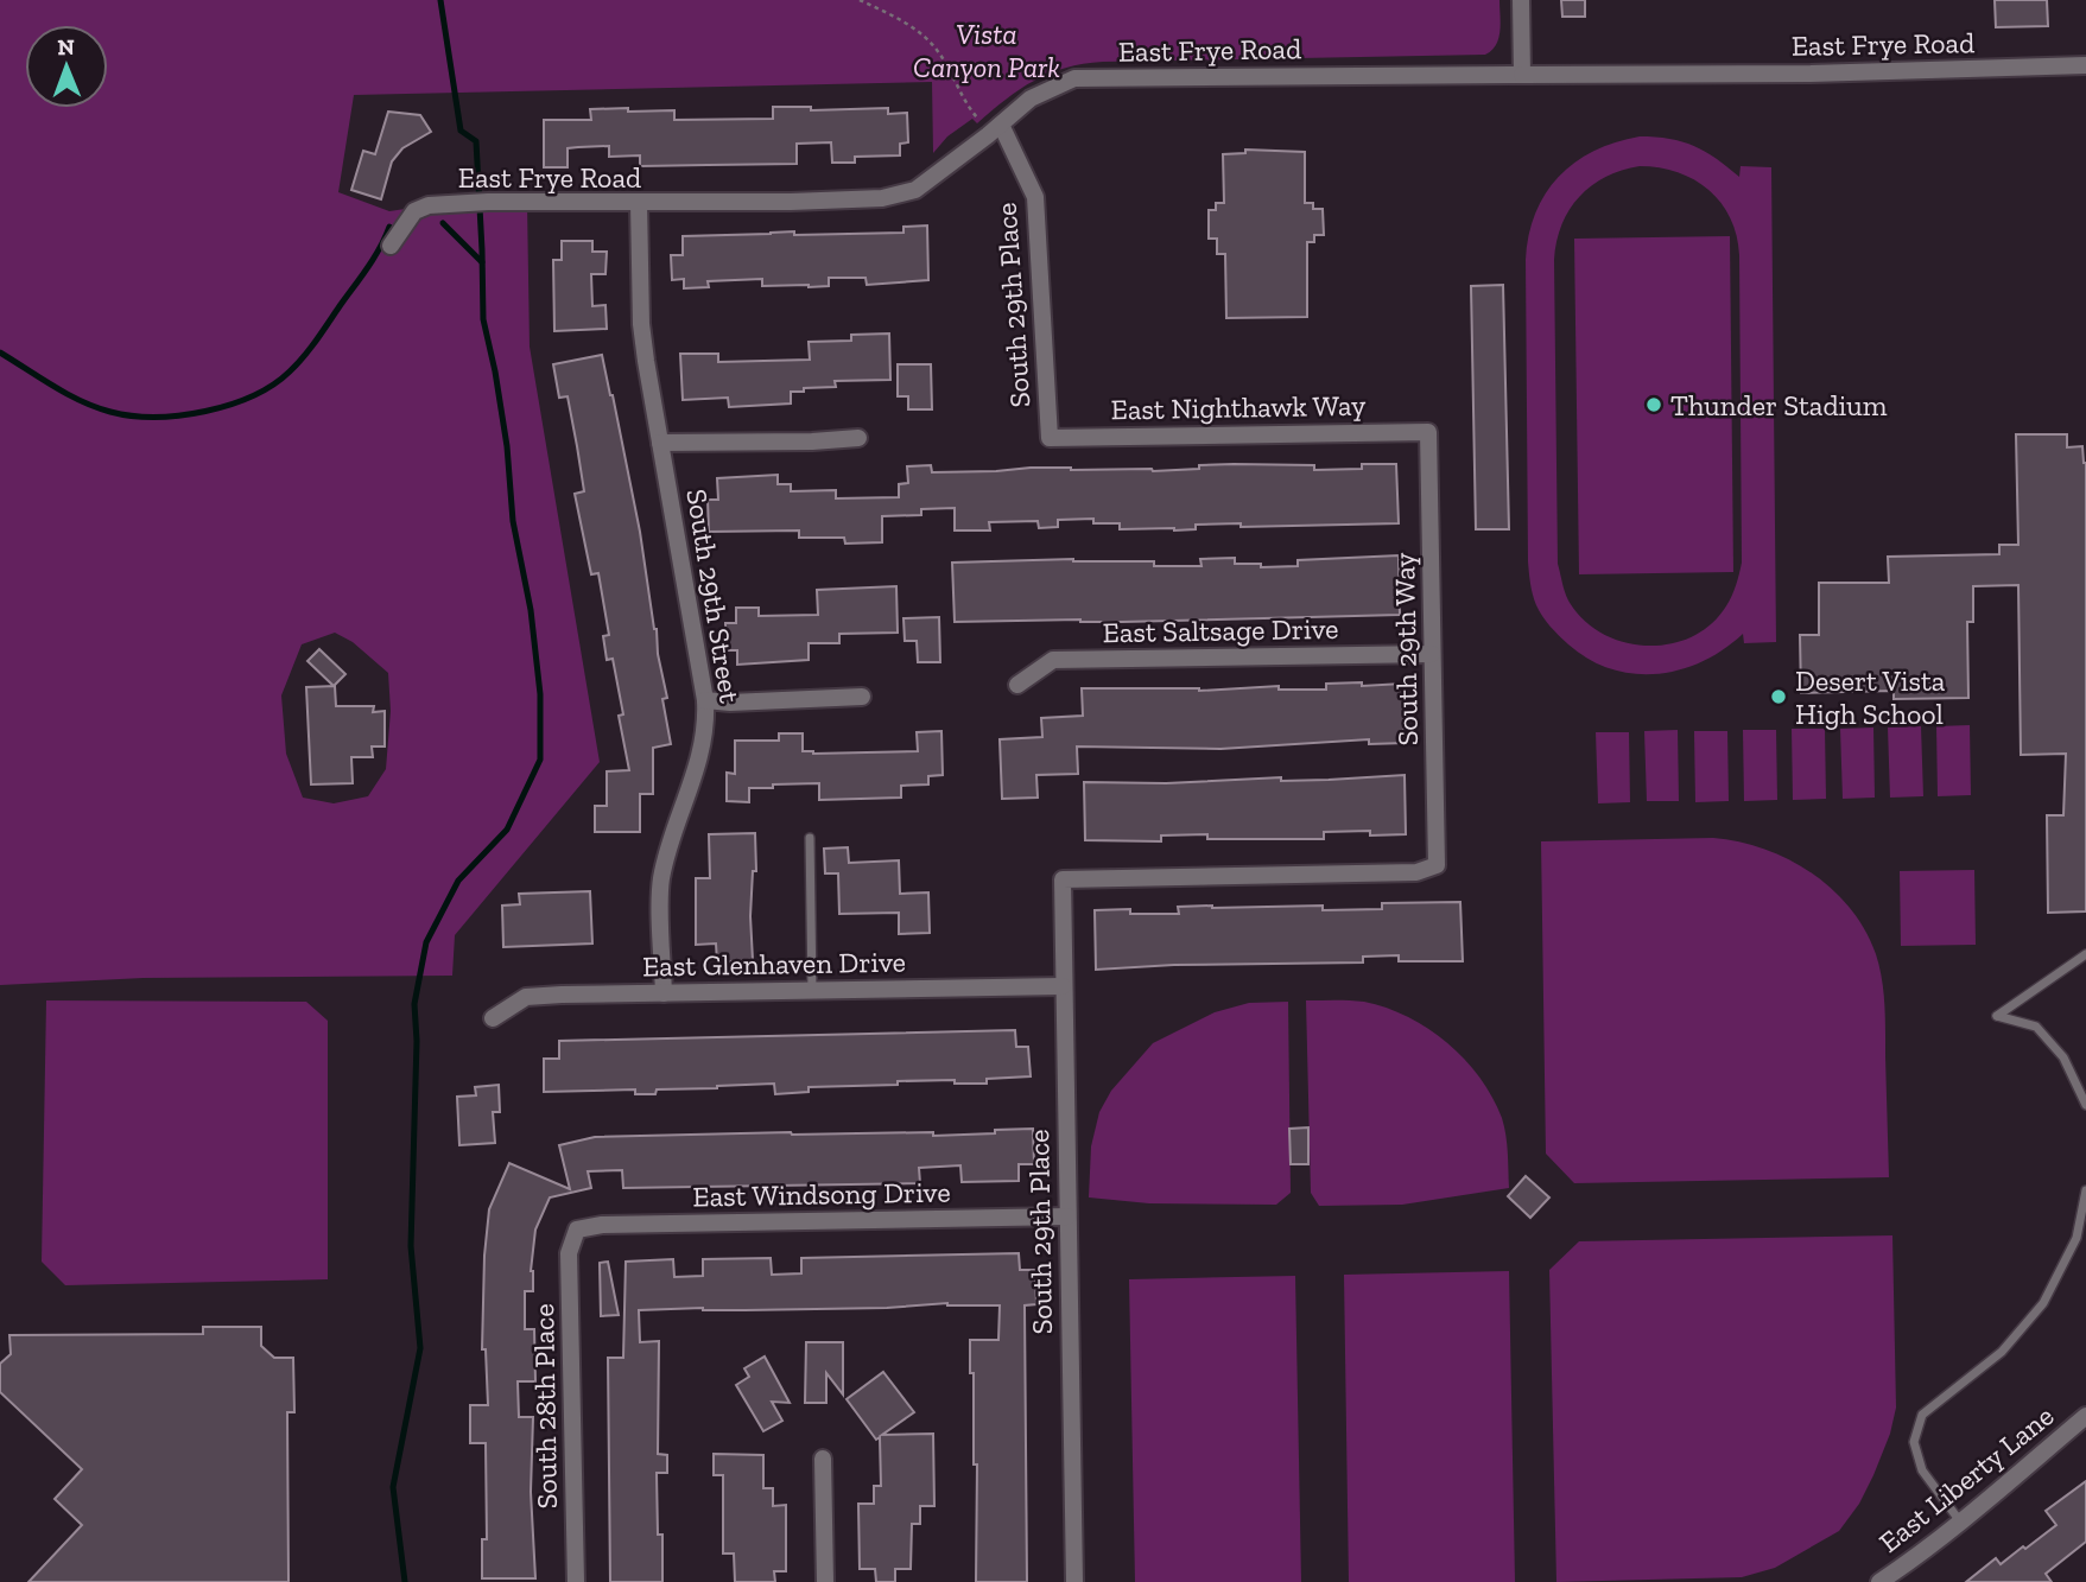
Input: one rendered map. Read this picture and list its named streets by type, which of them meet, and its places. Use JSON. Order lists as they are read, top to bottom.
{
  "streets": {
    "street": [
      "East Frye Road",
      "South 29th Place",
      "East Nighthawk Way",
      "South 29th Street",
      "East Saltsage Drive",
      "South 29th Way",
      "East Glenhaven Drive",
      "East Windsong Drive",
      "South 28th Place",
      "East Liberty Lane"
    ]
  },
  "crossings": [
    ["East Frye Road", "South 29th Place"],
    ["East Frye Road", "South 29th Street"],
    ["South 29th Place", "East Nighthawk Way"],
    ["South 29th Place", "South 29th Way"],
    ["South 29th Place", "East Glenhaven Drive"],
    ["South 29th Place", "East Windsong Drive"],
    ["East Nighthawk Way", "South 29th Way"],
    ["South 29th Street", "East Glenhaven Drive"],
    ["East Saltsage Drive", "South 29th Way"],
    ["East Windsong Drive", "South 28th Place"]
  ],
  "parks": ["Vista Canyon Park"],
  "places": ["Thunder Stadium", "Desert Vista High School"],
  "north": "top"
}
